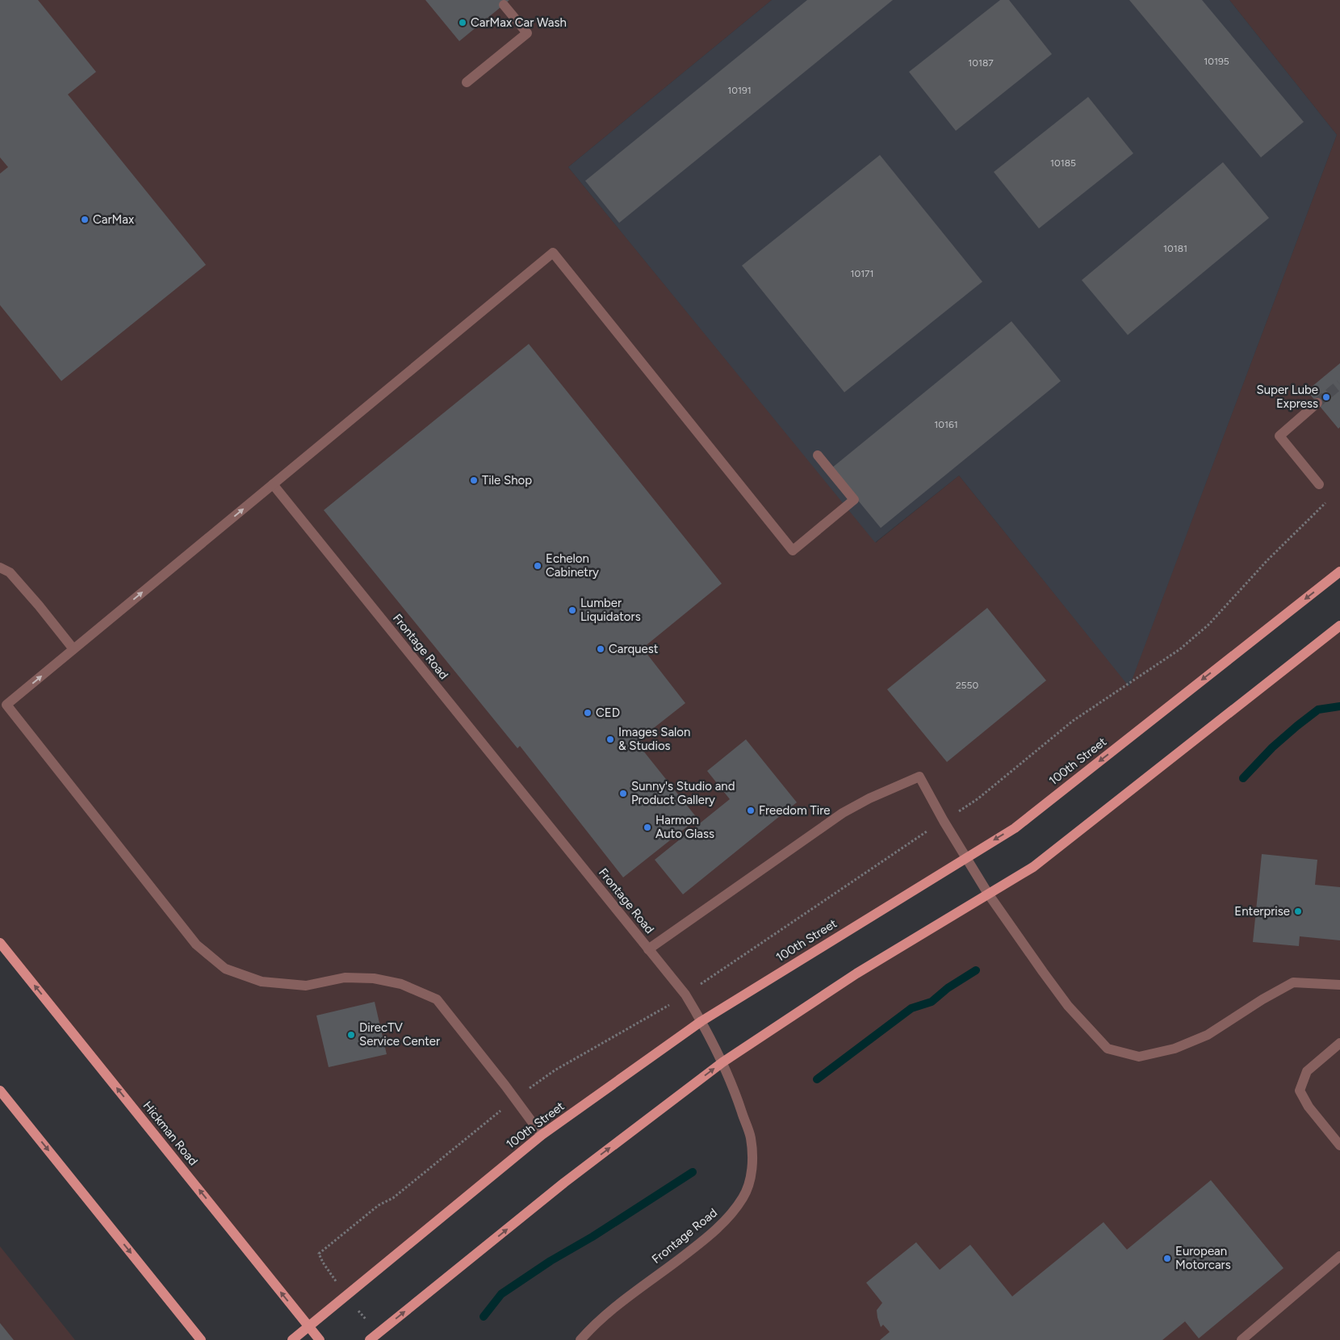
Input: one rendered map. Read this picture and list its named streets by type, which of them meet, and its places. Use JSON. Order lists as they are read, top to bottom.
{
  "streets": {
    "main road": ["100th Street", "Hickman Road"],
    "lane": ["Frontage Road"]
  },
  "crossings": [
    ["Frontage Road", "100th Street"],
    ["100th Street", "Hickman Road"]
  ],
  "one_way": ["Hickman Road"],
  "places": [
    "CarMax Car Wash",
    "CarMax",
    "Super Lube Express",
    "Tile Shop",
    "Echelon Cabinetry",
    "Lumber Liquidators",
    "Carquest",
    "CED",
    "Images Salon & Studios",
    "Sunny's Studio and Product Gallery",
    "Freedom Tire",
    "Harmon Auto Glass",
    "Enterprise",
    "DirecTV Service Center",
    "European Motorcars"
  ],
  "house_numbers": [
    "10195",
    "10187",
    "10191",
    "10185",
    "10181",
    "10171",
    "10161",
    "2550"
  ]
}
